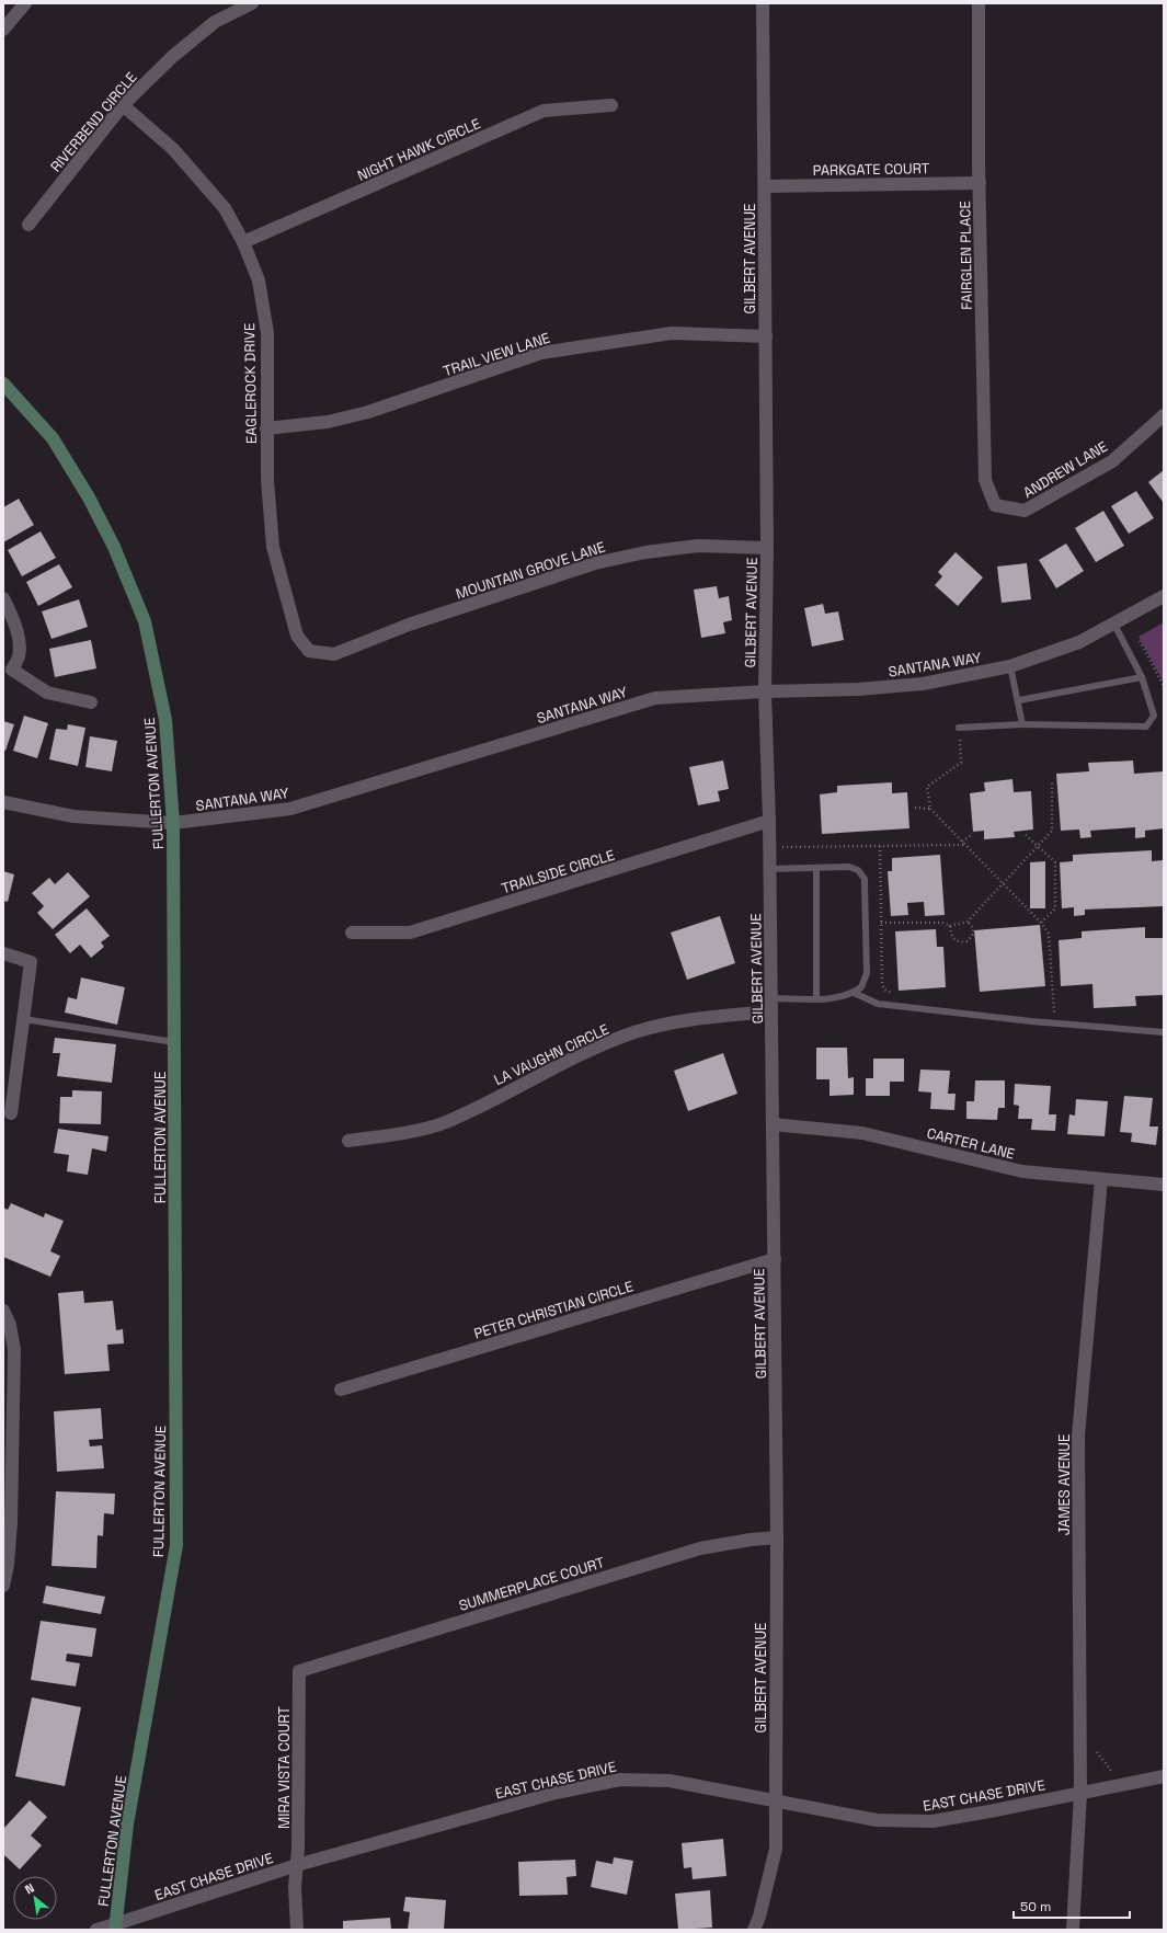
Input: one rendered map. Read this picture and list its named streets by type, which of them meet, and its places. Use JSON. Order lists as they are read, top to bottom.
{
  "streets": {
    "main road": ["FULLERTON AVENUE"],
    "street": [
      "RIVERBEND CIRCLE",
      "NIGHT HAWK CIRCLE",
      "PARKGATE COURT",
      "FAIRGLEN PLACE",
      "GILBERT AVENUE",
      "TRAIL VIEW LANE",
      "EAGLEROCK DRIVE",
      "ANDREW LANE",
      "MOUNTAIN GROVE LANE",
      "SANTANA WAY",
      "TRAILSIDE CIRCLE",
      "LA VAUGHN CIRCLE",
      "CARTER LANE",
      "PETER CHRISTIAN CIRCLE",
      "JAMES AVENUE",
      "SUMMERPLACE COURT",
      "MIRA VISTA COURT",
      "EAST CHASE DRIVE"
    ]
  },
  "crossings": [
    ["RIVERBEND CIRCLE", "EAGLEROCK DRIVE"],
    ["NIGHT HAWK CIRCLE", "EAGLEROCK DRIVE"],
    ["PARKGATE COURT", "FAIRGLEN PLACE"],
    ["PARKGATE COURT", "GILBERT AVENUE"],
    ["FAIRGLEN PLACE", "ANDREW LANE"],
    ["GILBERT AVENUE", "TRAIL VIEW LANE"],
    ["GILBERT AVENUE", "MOUNTAIN GROVE LANE"],
    ["GILBERT AVENUE", "SANTANA WAY"],
    ["GILBERT AVENUE", "TRAILSIDE CIRCLE"],
    ["GILBERT AVENUE", "LA VAUGHN CIRCLE"],
    ["GILBERT AVENUE", "CARTER LANE"],
    ["GILBERT AVENUE", "PETER CHRISTIAN CIRCLE"],
    ["GILBERT AVENUE", "SUMMERPLACE COURT"],
    ["GILBERT AVENUE", "EAST CHASE DRIVE"],
    ["TRAIL VIEW LANE", "EAGLEROCK DRIVE"],
    ["EAGLEROCK DRIVE", "MOUNTAIN GROVE LANE"],
    ["SANTANA WAY", "FULLERTON AVENUE"],
    ["FULLERTON AVENUE", "EAST CHASE DRIVE"],
    ["CARTER LANE", "JAMES AVENUE"],
    ["JAMES AVENUE", "EAST CHASE DRIVE"],
    ["SUMMERPLACE COURT", "MIRA VISTA COURT"],
    ["MIRA VISTA COURT", "EAST CHASE DRIVE"]
  ],
  "scale_bar": "50 m",
  "north": "top left"
}
